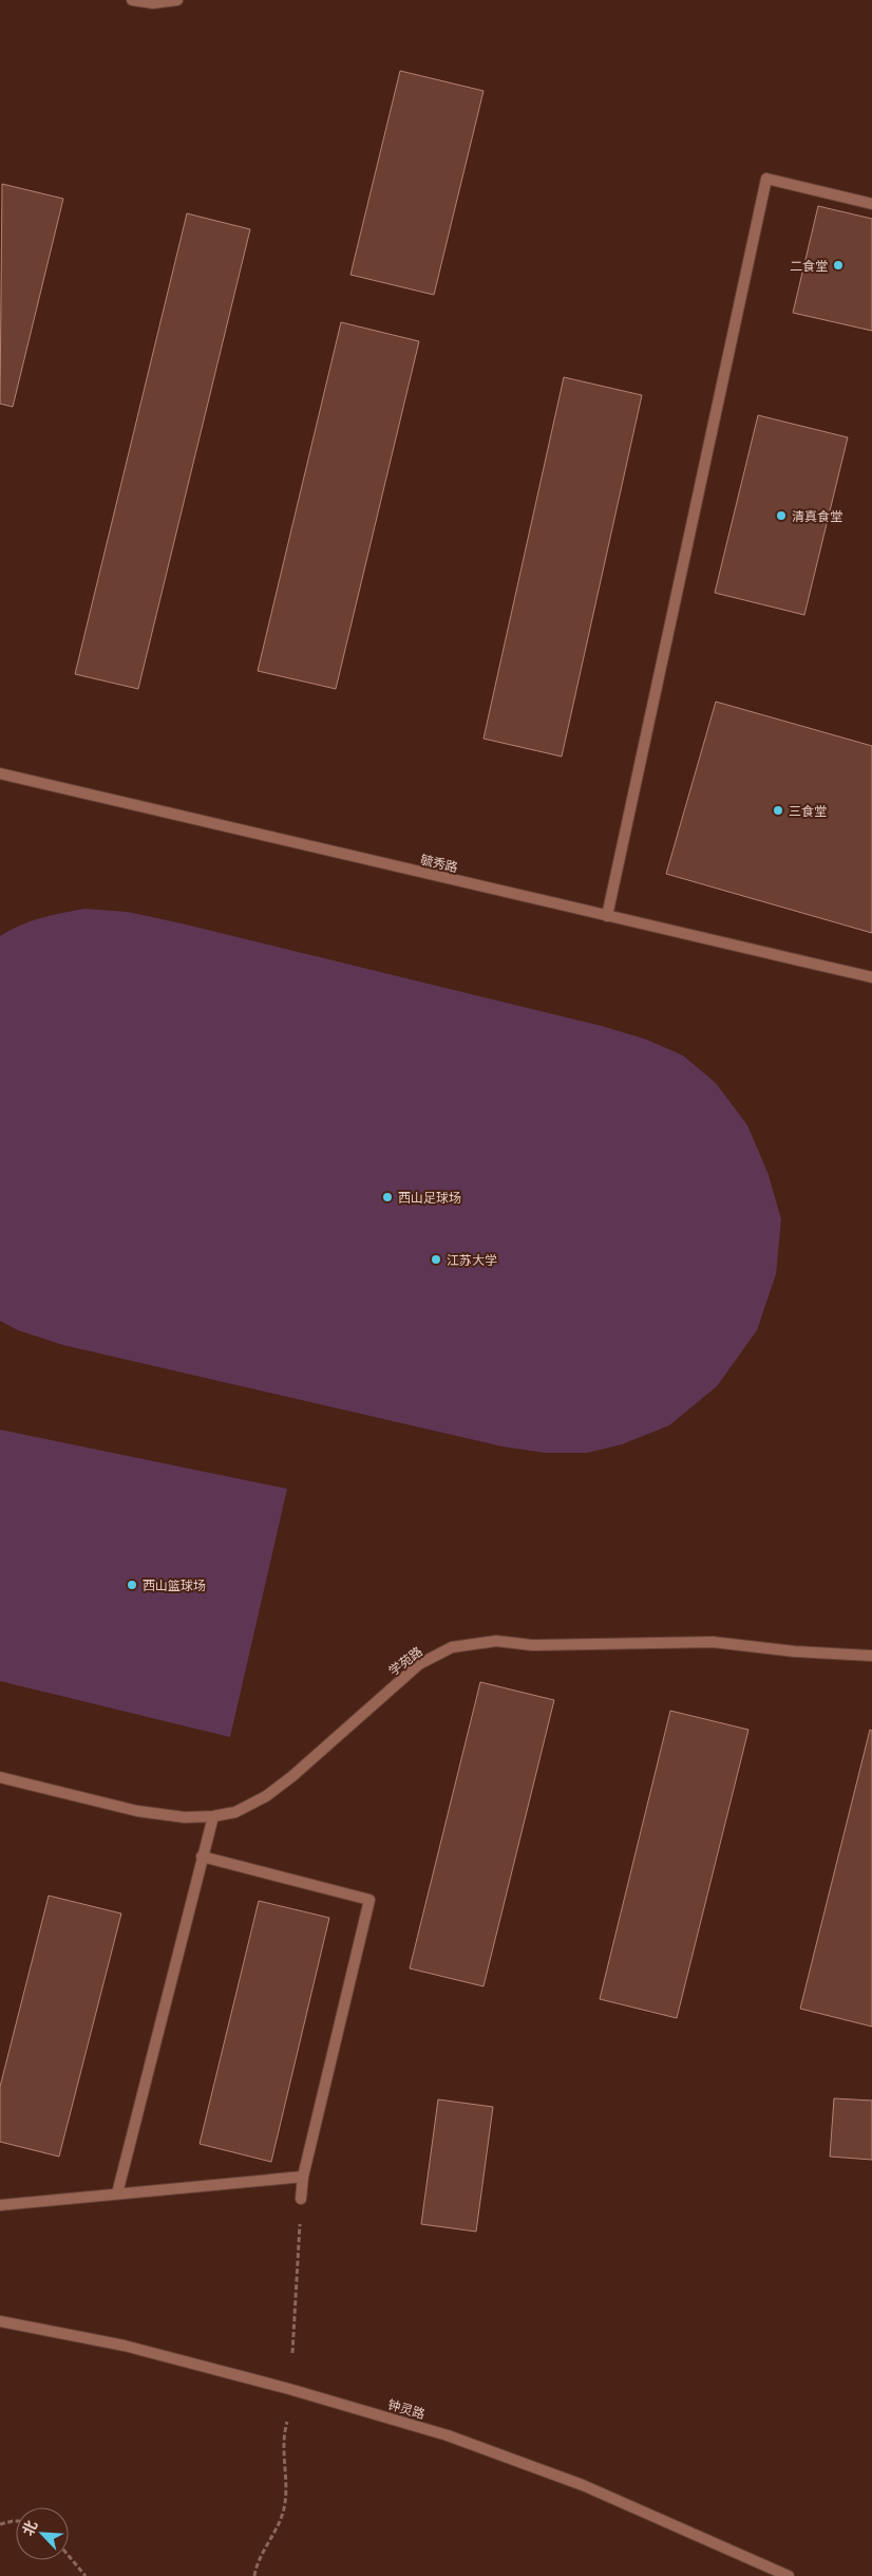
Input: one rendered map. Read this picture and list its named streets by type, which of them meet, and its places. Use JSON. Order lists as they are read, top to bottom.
{
  "streets": {
    "lane": ["毓秀路", "学苑路", "钟灵路"]
  },
  "places": [
    "二食堂",
    "清真食堂",
    "三食堂",
    "西山足球场",
    "江苏大学",
    "西山篮球场"
  ],
  "north": "top left"
}
